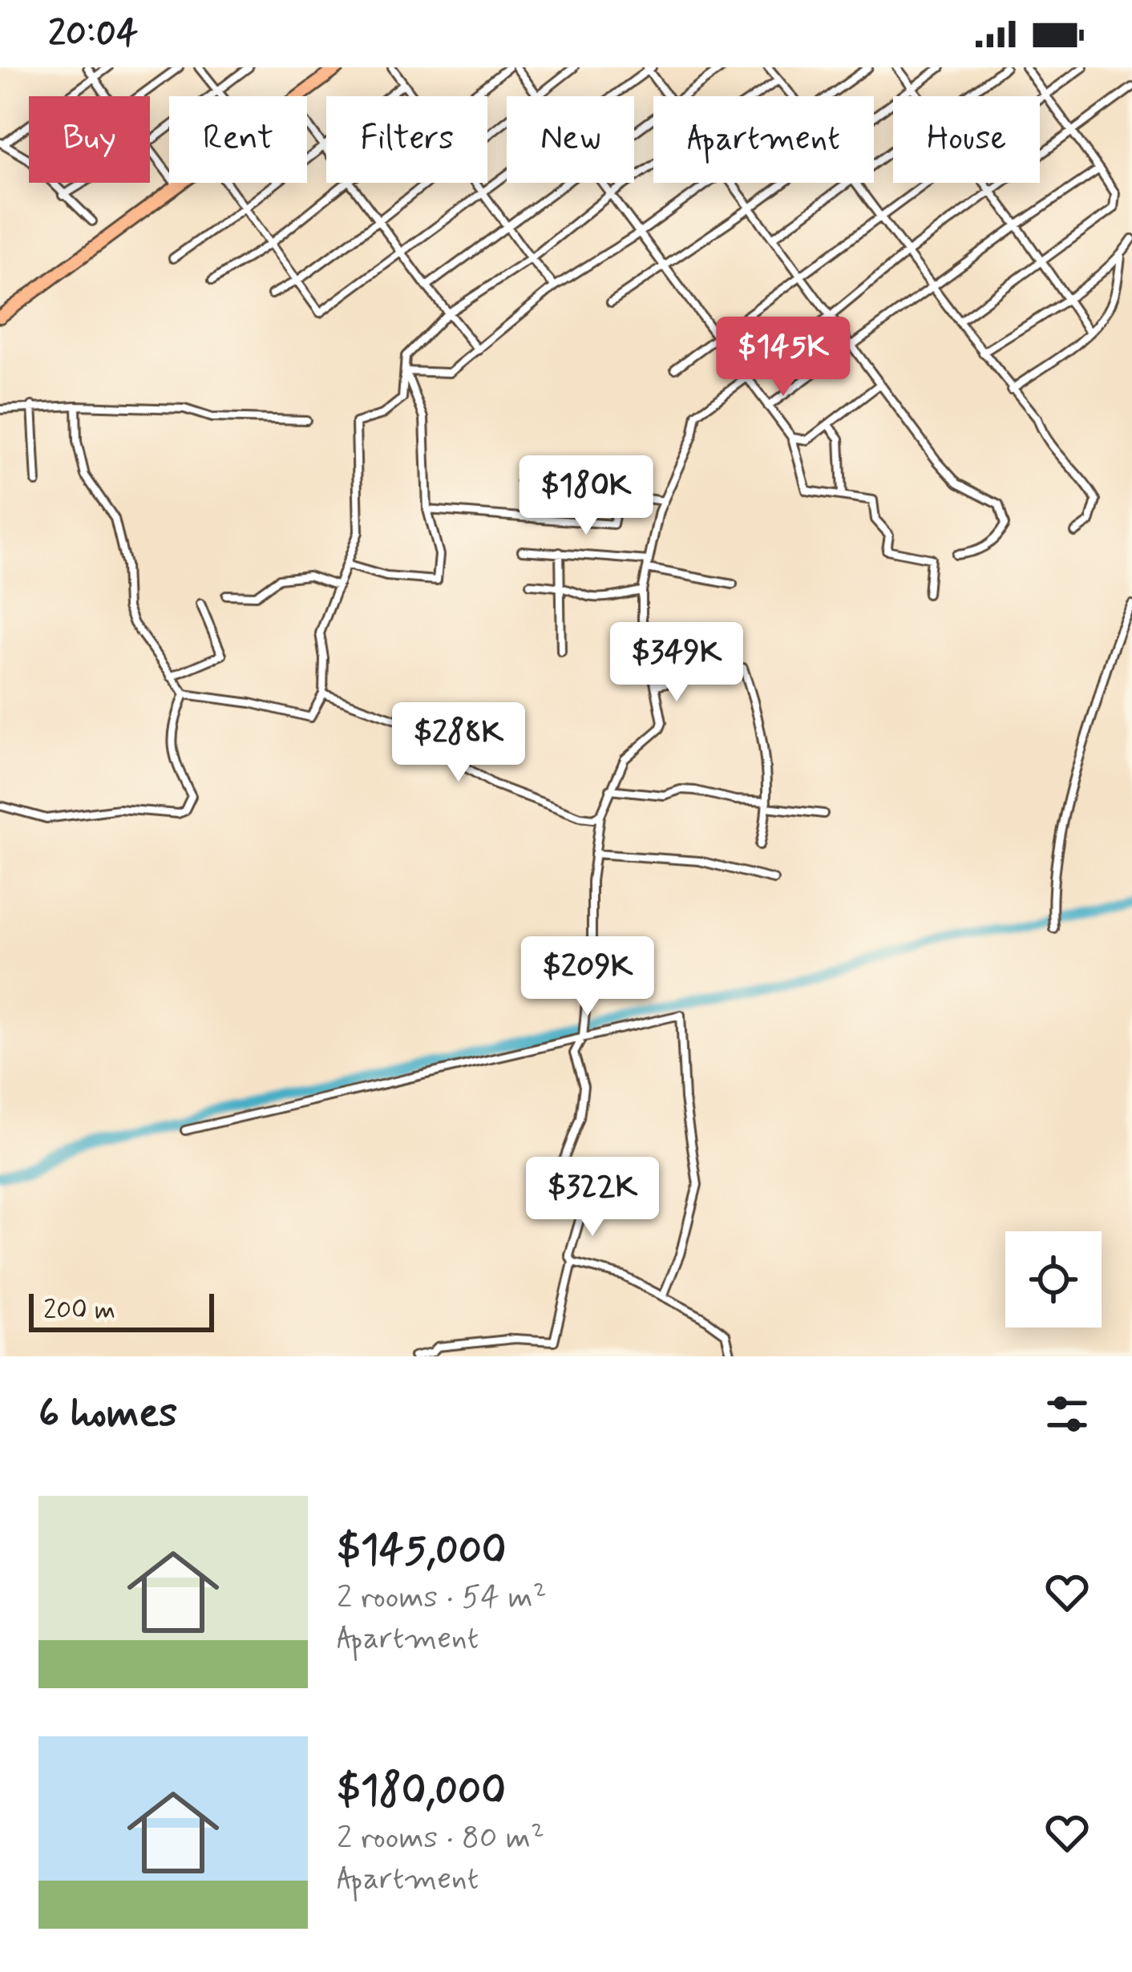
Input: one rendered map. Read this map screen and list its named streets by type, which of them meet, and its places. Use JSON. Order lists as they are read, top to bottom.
{
  "scale_bar": "200 m",
  "page": {
    "status": "20:04",
    "chip": [
      "Buy",
      "Rent",
      "Filters",
      "New",
      "Apartment",
      "House"
    ],
    "price": [
      "$145K",
      "$180K",
      "$349K",
      "$288K",
      "$209K",
      "$322K"
    ],
    "scale": "200 m",
    "heading": "6 homes",
    "list": [
      {
        "name": "$145,000",
        "note": "2 rooms · 54 m² · Apartment"
      },
      {
        "name": "$180,000",
        "note": "2 rooms · 80 m² · Apartment"
      }
    ]
  }
}
